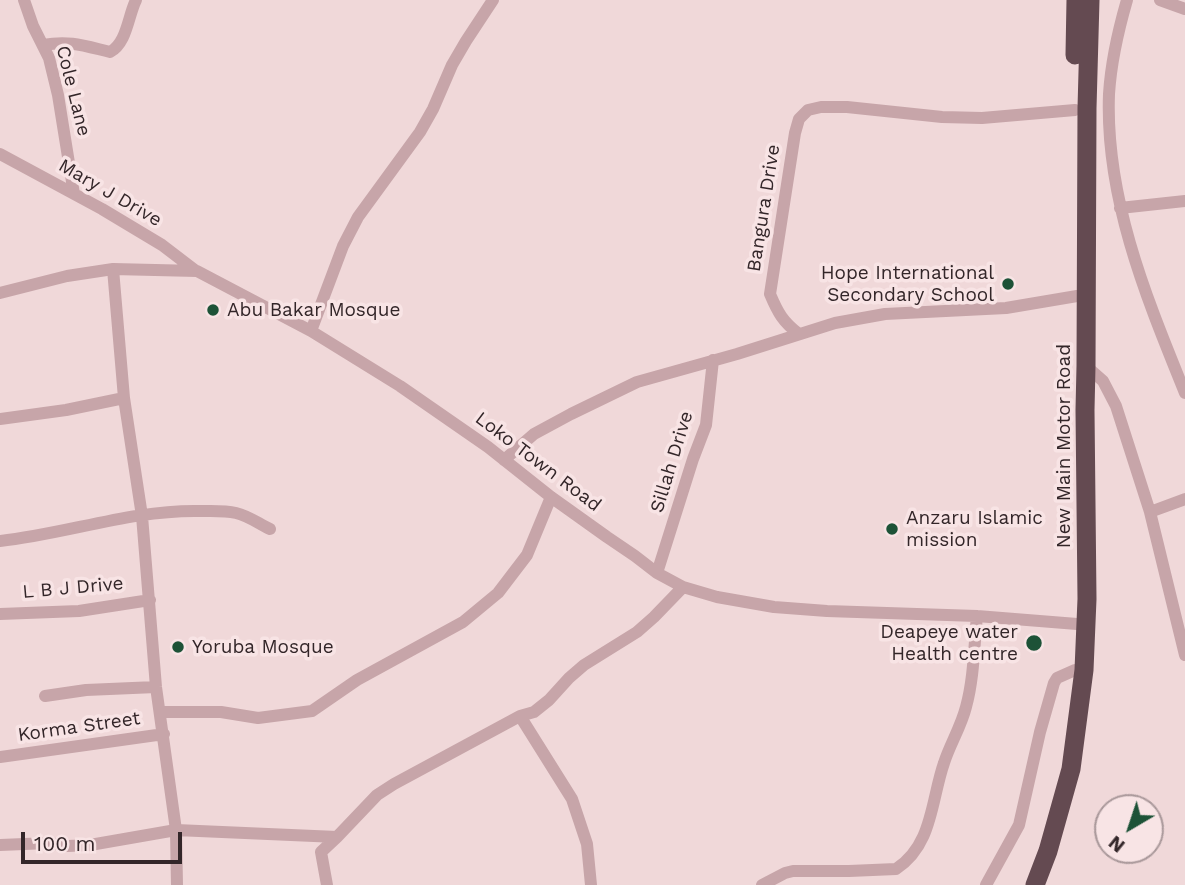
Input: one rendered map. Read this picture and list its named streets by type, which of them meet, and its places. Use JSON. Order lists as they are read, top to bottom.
{
  "streets": {
    "highway": ["New Main Motor Road"],
    "street": [
      "Cole Lane",
      "Mary J Drive",
      "Bangura Drive",
      "Loko Town Road",
      "Sillah Drive",
      "L B J Drive",
      "Korma Street"
    ]
  },
  "crossings": [
    ["Cole Lane", "Mary J Drive"],
    ["Mary J Drive", "Loko Town Road"],
    ["Bangura Drive", "New Main Motor Road"],
    ["New Main Motor Road", "Loko Town Road"],
    ["Loko Town Road", "Sillah Drive"]
  ],
  "places": [
    "Hope International Secondary School",
    "Abu Bakar Mosque",
    "Anzaru Islamic mission",
    "Deapeye water Health centre",
    "Yoruba Mosque"
  ],
  "scale_bar": "100 m",
  "north": "bottom left"
}
